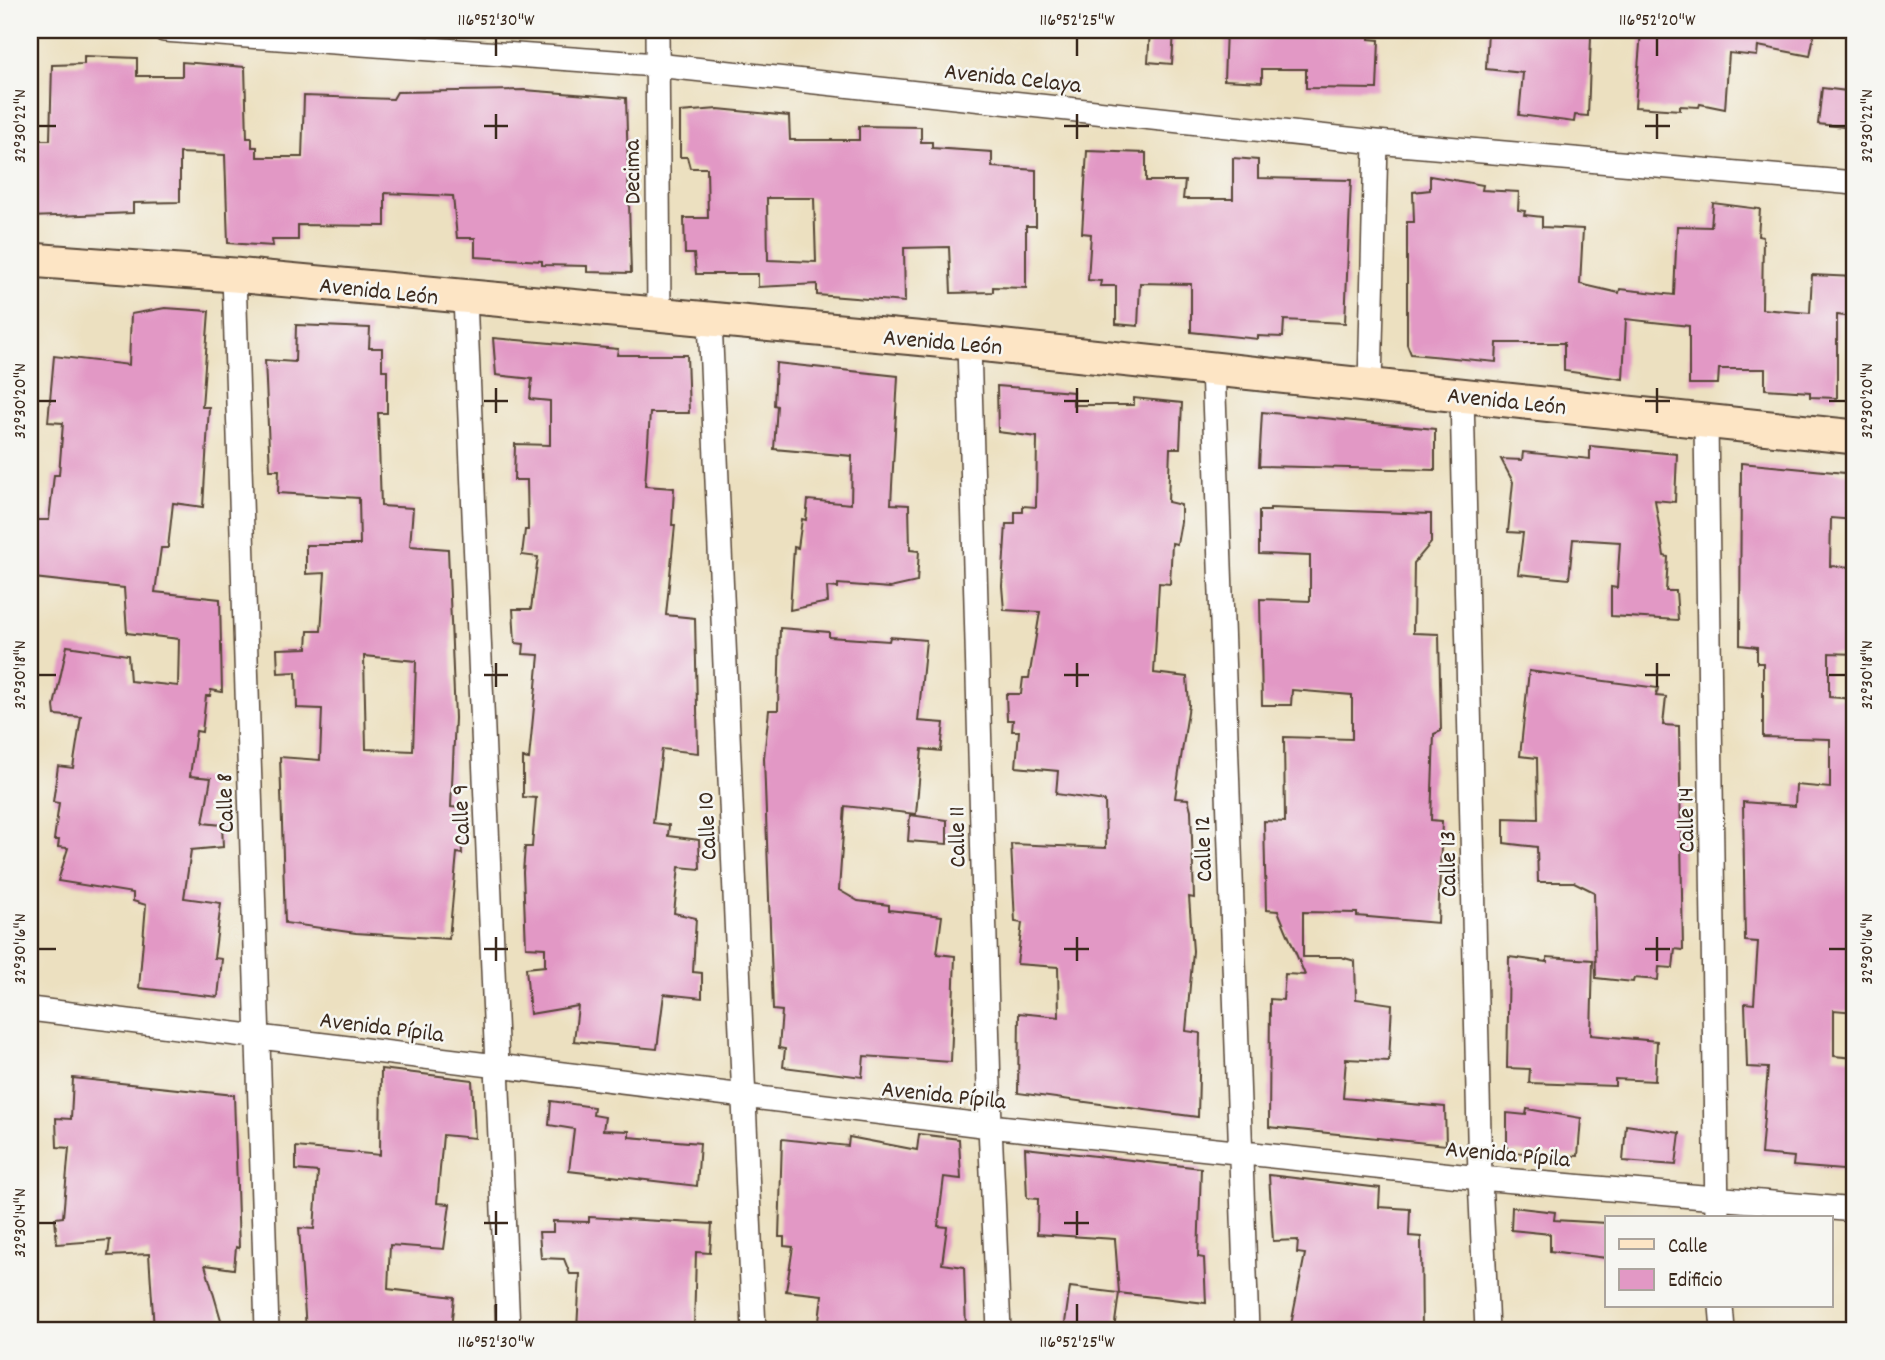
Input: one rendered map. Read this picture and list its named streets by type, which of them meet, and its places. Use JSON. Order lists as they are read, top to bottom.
{
  "streets": {
    "street": [
      "Avenida Celaya",
      "Decima",
      "Avenida León",
      "Calle 8",
      "Calle 9",
      "Calle 14",
      "Calle 10",
      "Calle 11",
      "Calle 12",
      "Calle 13",
      "Avenida Pípila"
    ]
  },
  "crossings": [
    ["Avenida Celaya", "Decima"],
    ["Decima", "Avenida León"],
    ["Avenida León", "Calle 8"],
    ["Avenida León", "Calle 9"],
    ["Avenida León", "Calle 14"],
    ["Avenida León", "Calle 10"],
    ["Avenida León", "Calle 11"],
    ["Avenida León", "Calle 12"],
    ["Avenida León", "Calle 13"],
    ["Calle 8", "Avenida Pípila"],
    ["Calle 9", "Avenida Pípila"],
    ["Calle 14", "Avenida Pípila"],
    ["Calle 10", "Avenida Pípila"],
    ["Calle 11", "Avenida Pípila"],
    ["Calle 12", "Avenida Pípila"],
    ["Calle 13", "Avenida Pípila"]
  ],
  "legend": ["Calle", "Edificio"],
  "coordinates": [
    "116°52'30\"W",
    "116°52'25\"W",
    "116°52'20\"W",
    "32°30'22\"N",
    "32°30'20\"N",
    "32°30'18\"N",
    "32°30'16\"N",
    "32°30'14\"N"
  ]
}
